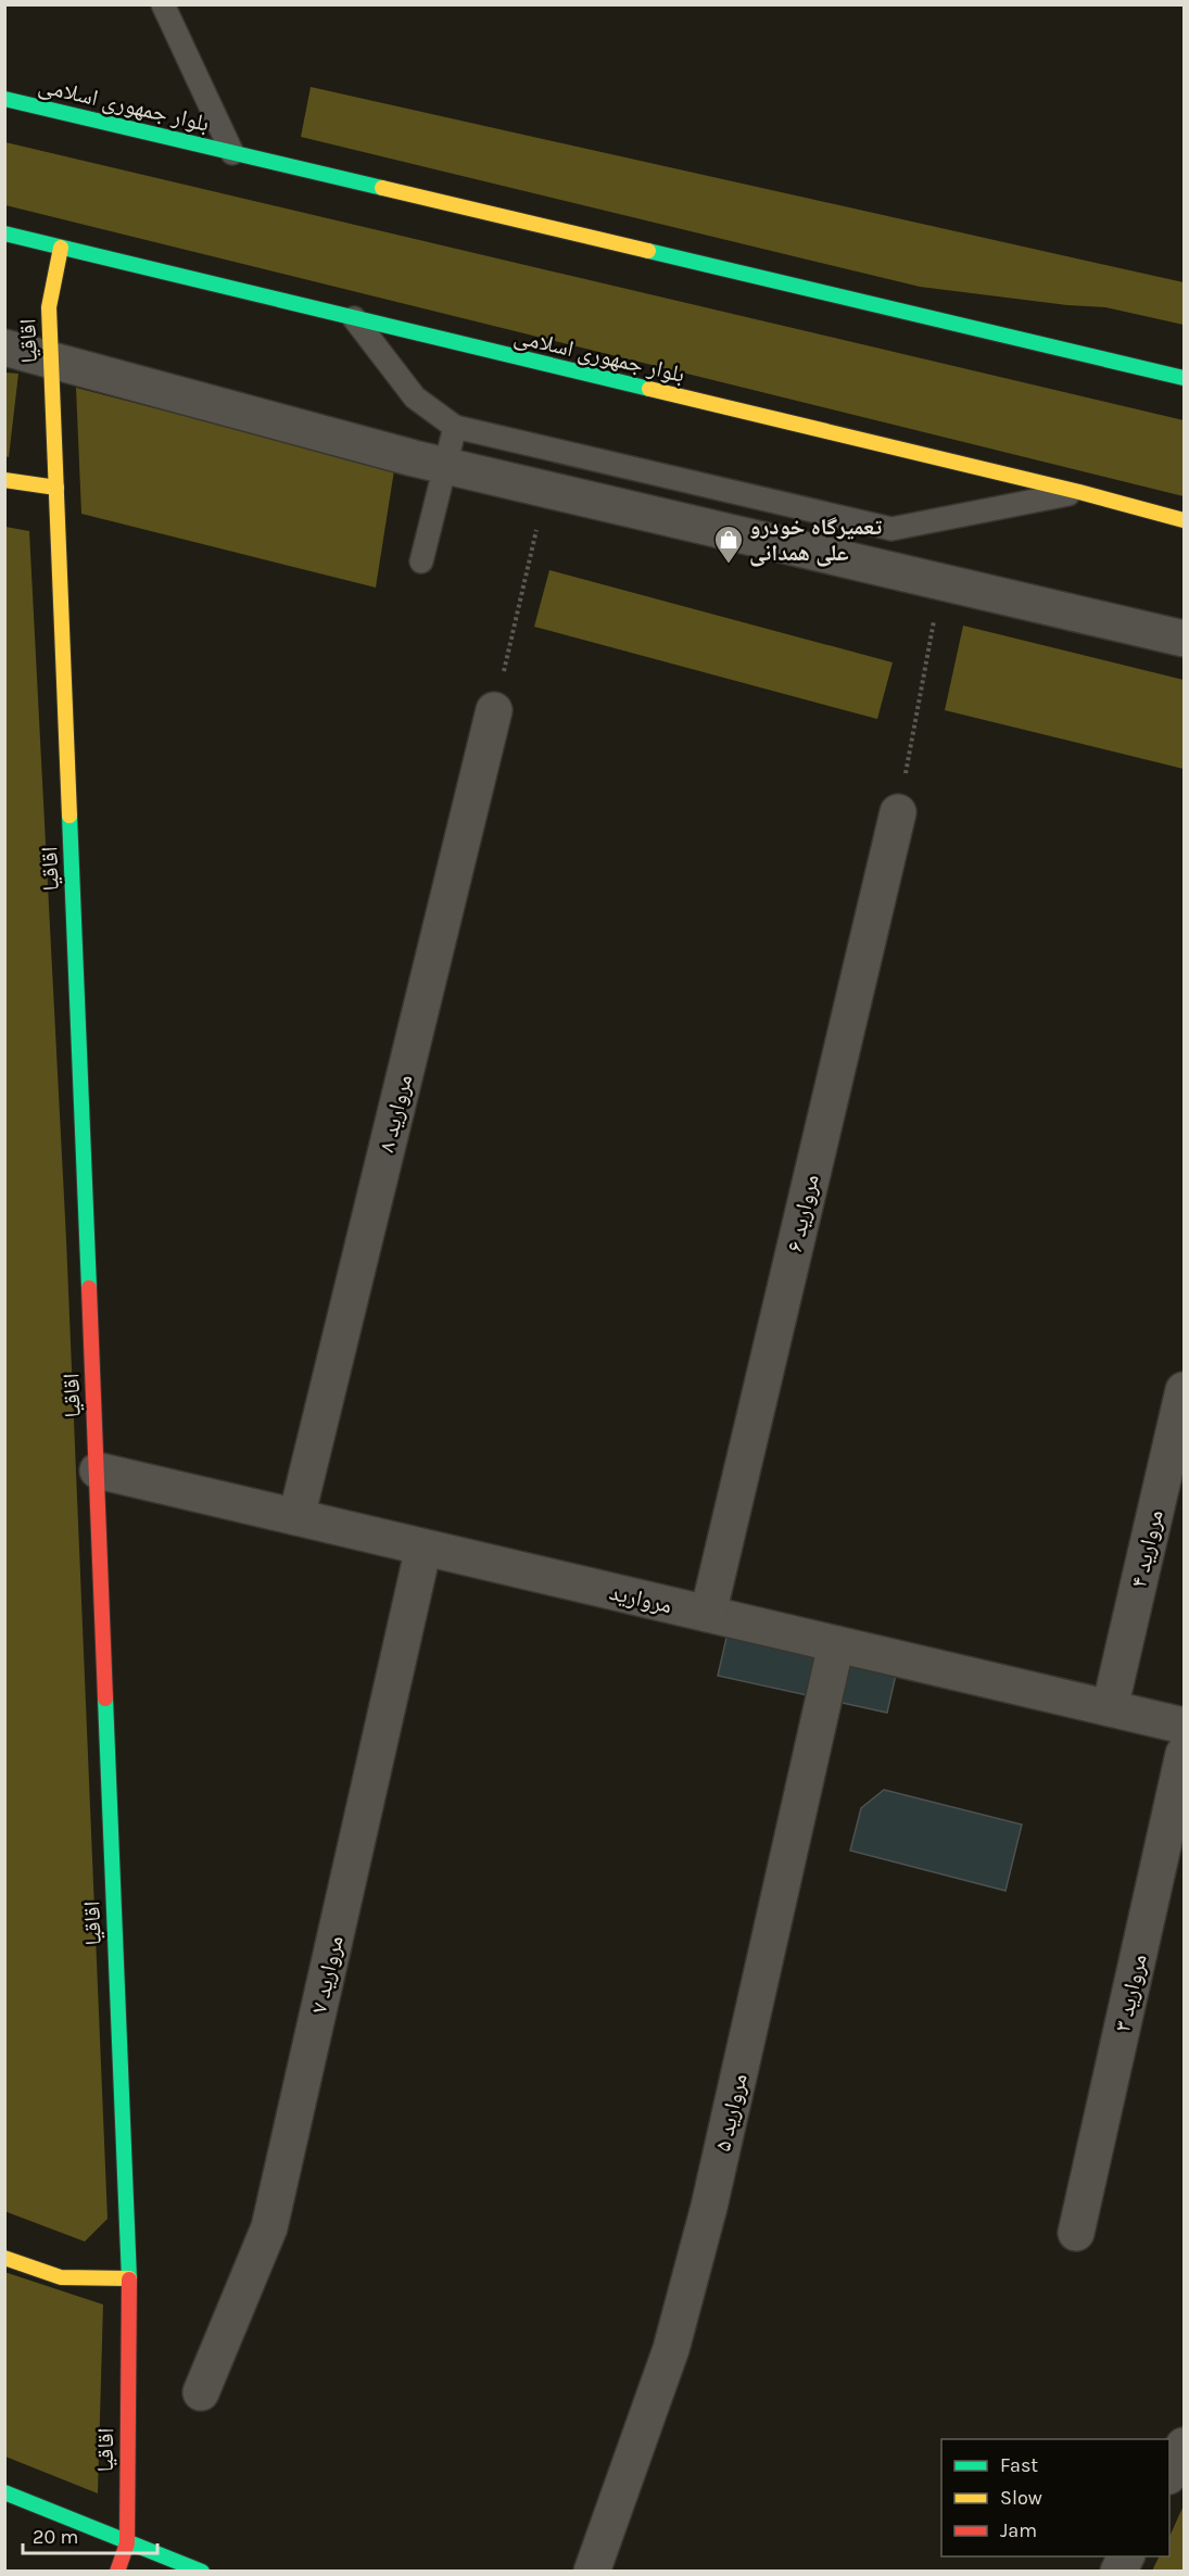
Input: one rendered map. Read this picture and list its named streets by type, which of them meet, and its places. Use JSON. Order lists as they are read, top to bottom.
{
  "streets": {
    "street": [
      "بلوار جمهوری اسلامی",
      "اقاقیا",
      "مروارید ۸",
      "مروارید ۶",
      "مروارید ۴",
      "مروارید",
      "مروارید ۷",
      "مروارید ۳",
      "مروارید ۵"
    ]
  },
  "crossings": [
    ["بلوار جمهوری اسلامی", "اقاقیا"],
    ["اقاقیا", "مروارید"],
    ["مروارید ۸", "مروارید"],
    ["مروارید ۶", "مروارید"],
    ["مروارید ۴", "مروارید"],
    ["مروارید", "مروارید ۷"],
    ["مروارید", "مروارید ۵"]
  ],
  "places": {
    "shop": ["تعمیرگاه خودرو علی همدانی"]
  },
  "legend": ["Fast", "Slow", "Jam"],
  "scale_bar": "20 m"
}
